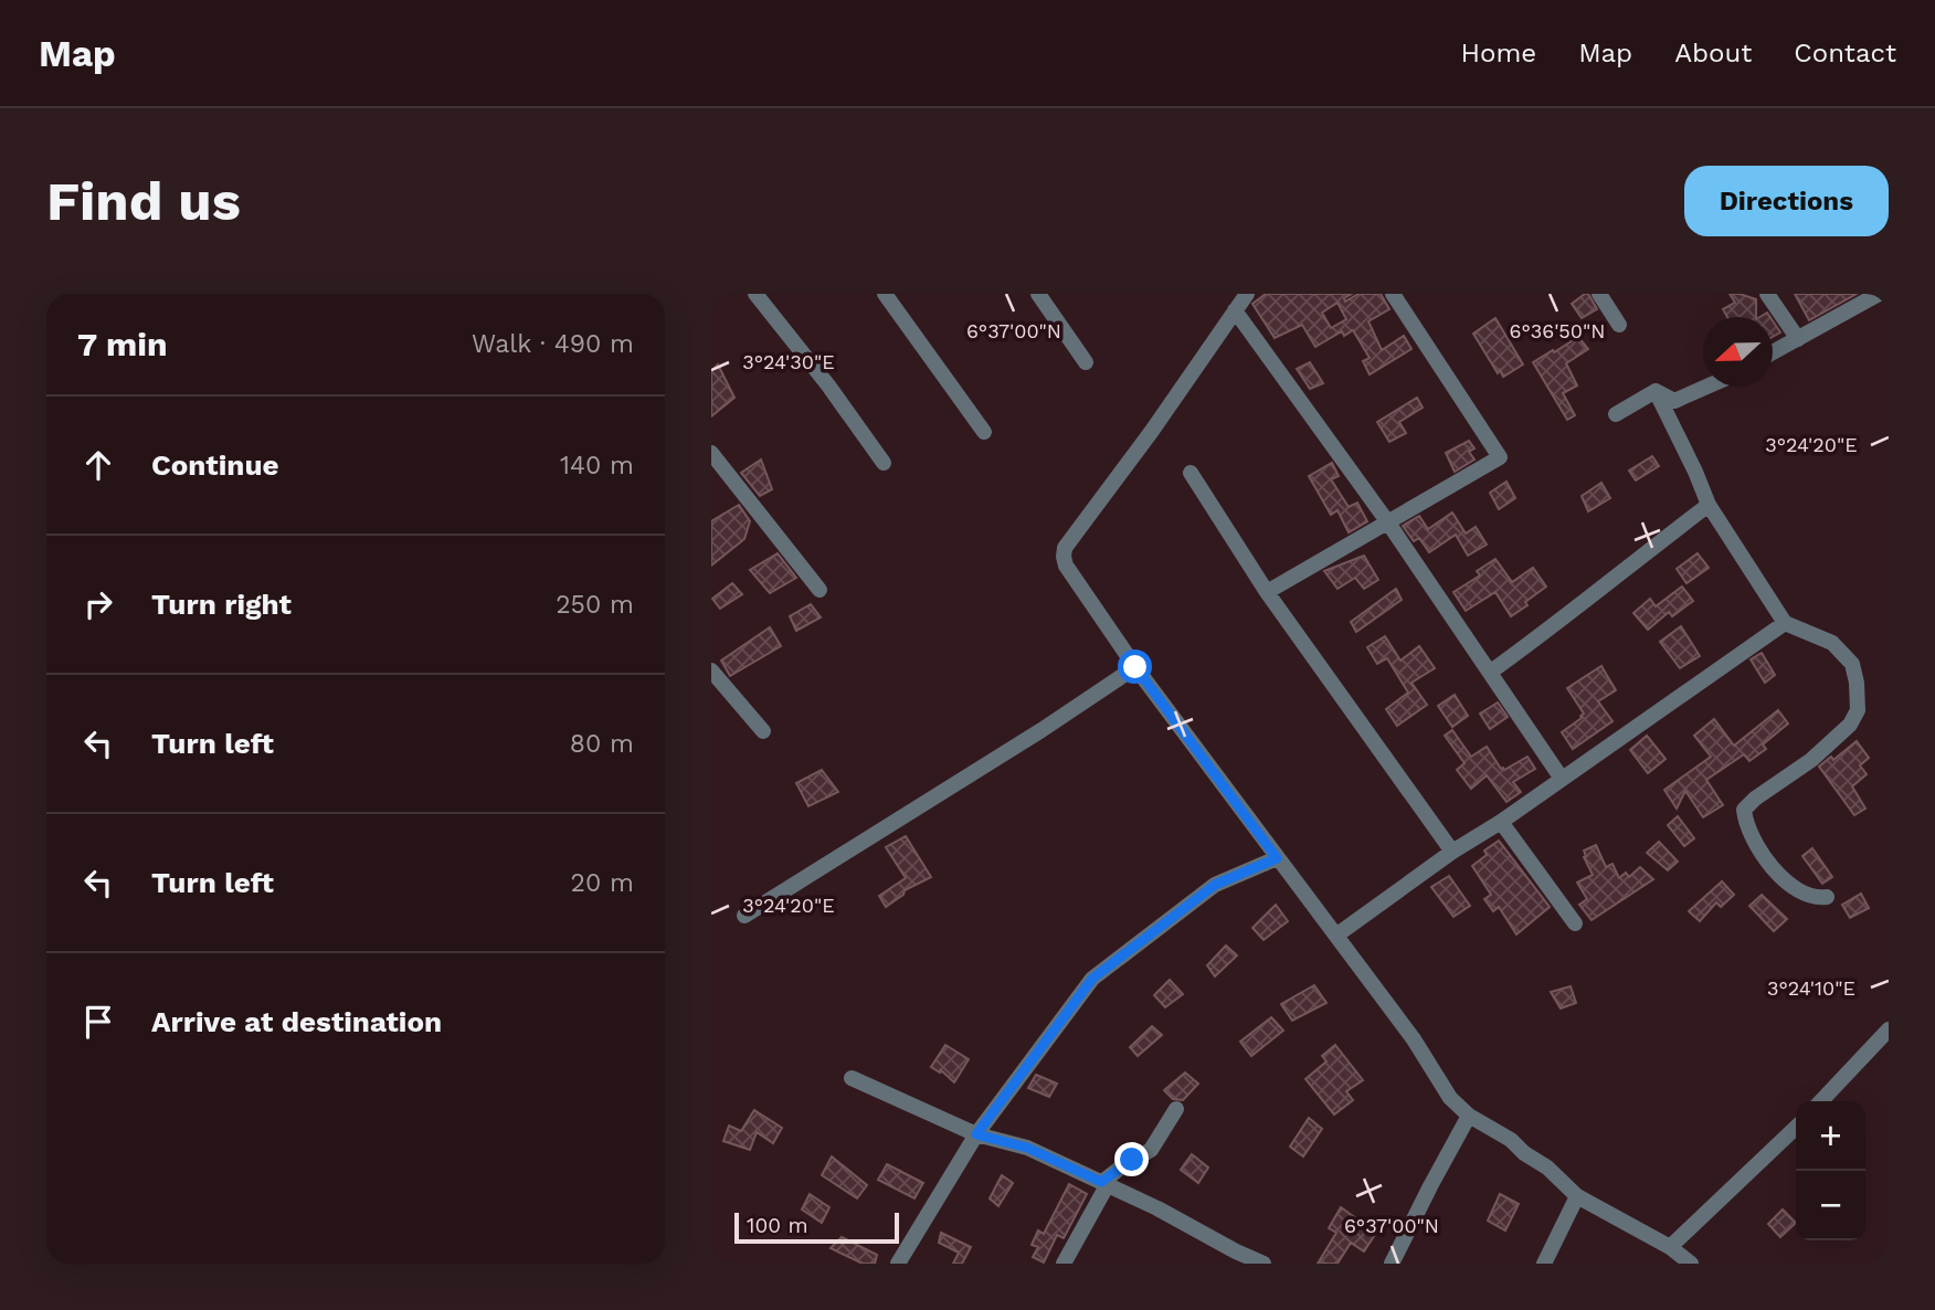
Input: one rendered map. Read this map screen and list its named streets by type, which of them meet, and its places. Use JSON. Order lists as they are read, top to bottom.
{
  "scale_bar": "100 m",
  "north": "left",
  "page": {
    "header": "Map",
    "nav": [
      "Home",
      "Map",
      "About",
      "Contact"
    ],
    "buttons": "Directions",
    "title": "Find us",
    "heading": ["7 min", "Walk · 490 m"],
    "list": [
      ["Continue", "140 m"],
      ["Turn right", "250 m"],
      ["Turn left", "80 m"],
      ["Turn left", "20 m"],
      "Arrive at destination"
    ],
    "map_buttons": ["+", "−"],
    "scale": "100 m"
  },
  "coordinates": [
    "6°37'00\"N",
    "6°36'50\"N",
    "3°24'30\"E",
    "3°24'20\"E",
    "3°24'10\"E"
  ]
}
